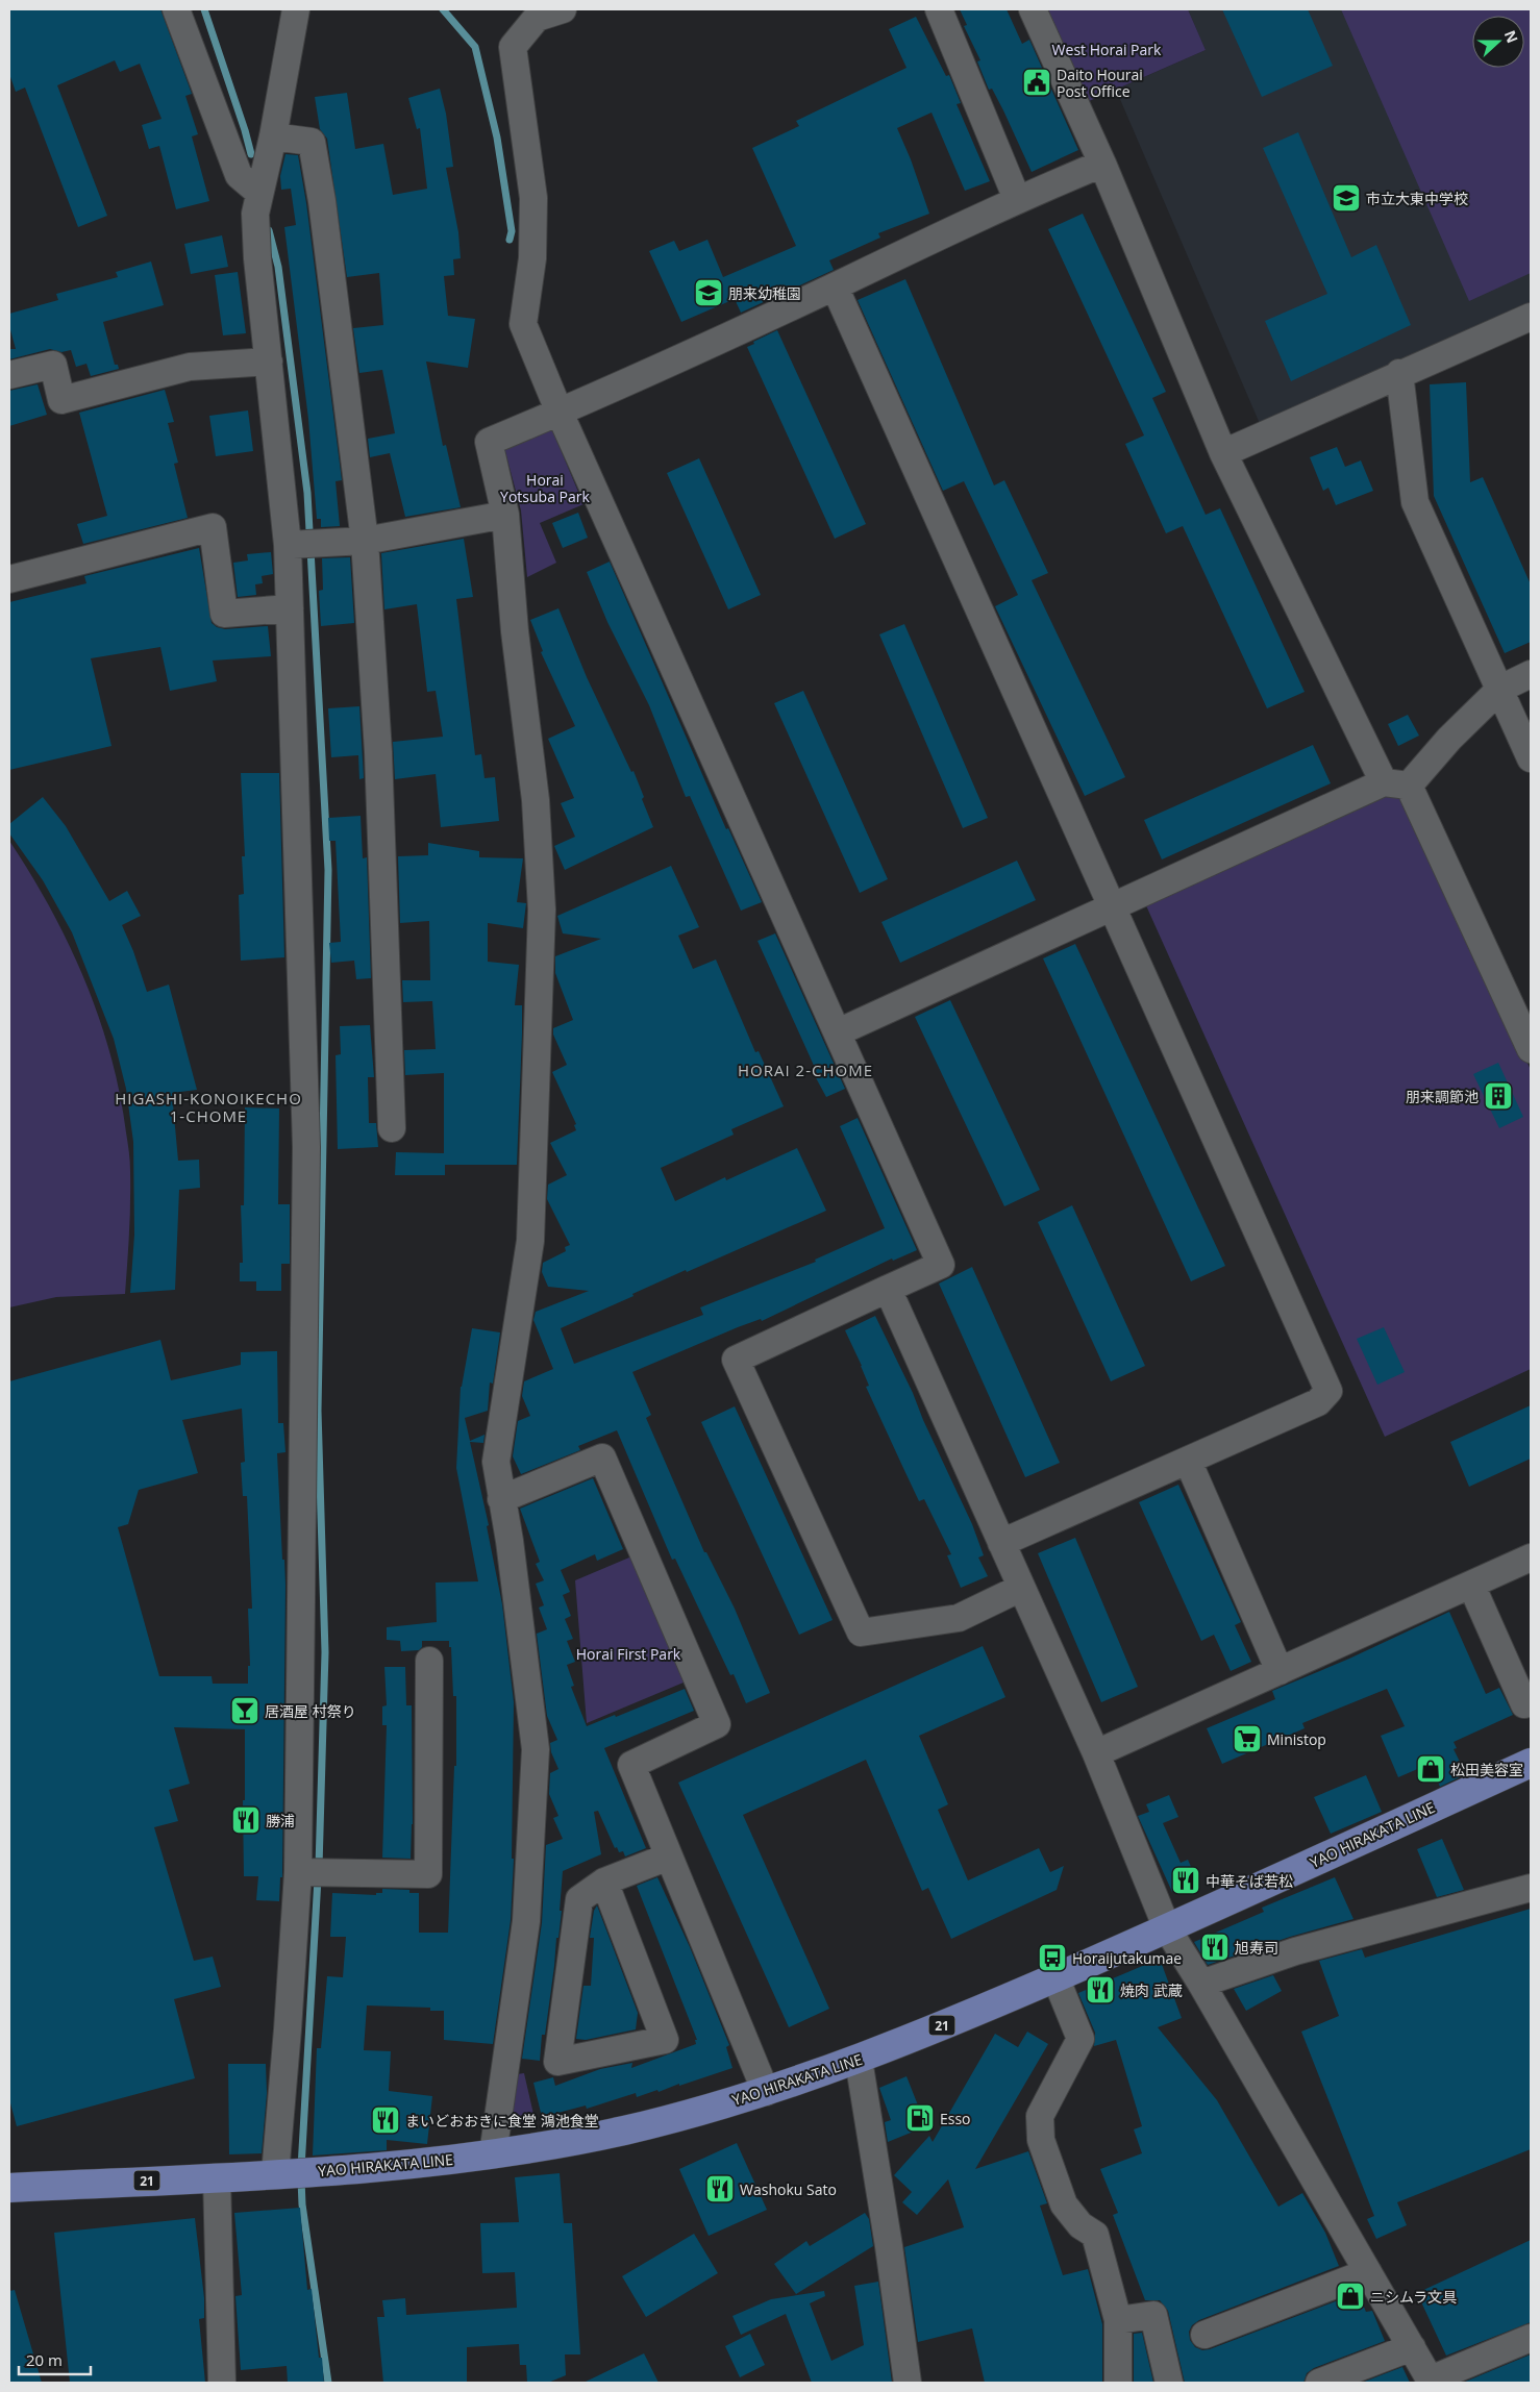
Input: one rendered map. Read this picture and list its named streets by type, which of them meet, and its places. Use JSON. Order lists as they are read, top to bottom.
{
  "streets": {
    "main road": ["YAO HIRAKATA LINE", "21"]
  },
  "districts": ["HORAI 2-CHOME", "HIGASHI-KONOIKECHO 1-CHOME"],
  "parks": ["West Horai Park", "Horai Yotsuba Park", "Horai First Park"],
  "places": {
    "public building": ["Daito Hourai Post Office"],
    "school or university": ["市立大東中学校", "朋来幼稚園"],
    "building": ["朋来調節池"],
    "bar": ["居酒屋 村祭り"],
    "supermarket": ["Ministop"],
    "shop": ["松田美容室", "ニシムラ文具"],
    "restaurant": [
      "勝浦",
      "中華そば若松",
      "旭寿司",
      "焼肉 武蔵",
      "まいどおおきに食堂 鴻池食堂",
      "Washoku Sato"
    ],
    "bus stop": ["Horaijutakumae"],
    "fuel station": ["Esso"]
  },
  "scale_bar": "20 m",
  "north": "right"
}
